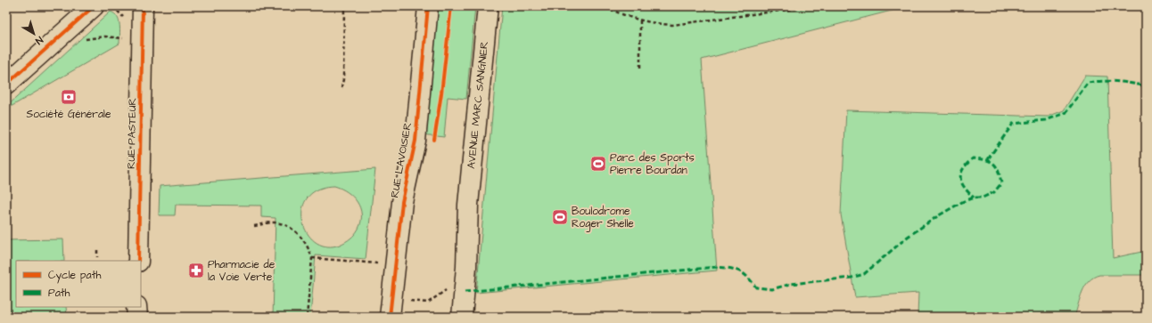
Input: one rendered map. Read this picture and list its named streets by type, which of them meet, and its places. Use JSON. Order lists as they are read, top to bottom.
{
  "streets": {
    "street": ["AVENUE MARC SANGNIER", "RUE PASTEUR", "RUE LAVOISIER"]
  },
  "places": {
    "bank": ["Société Générale"],
    "sports": ["Parc des Sports Pierre Bourdan", "Boulodrome Roger Shelle"],
    "pharmacy": ["Pharmacie de la Voie Verte"]
  },
  "legend": ["Cycle path", "Path"],
  "north": "bottom right"
}
